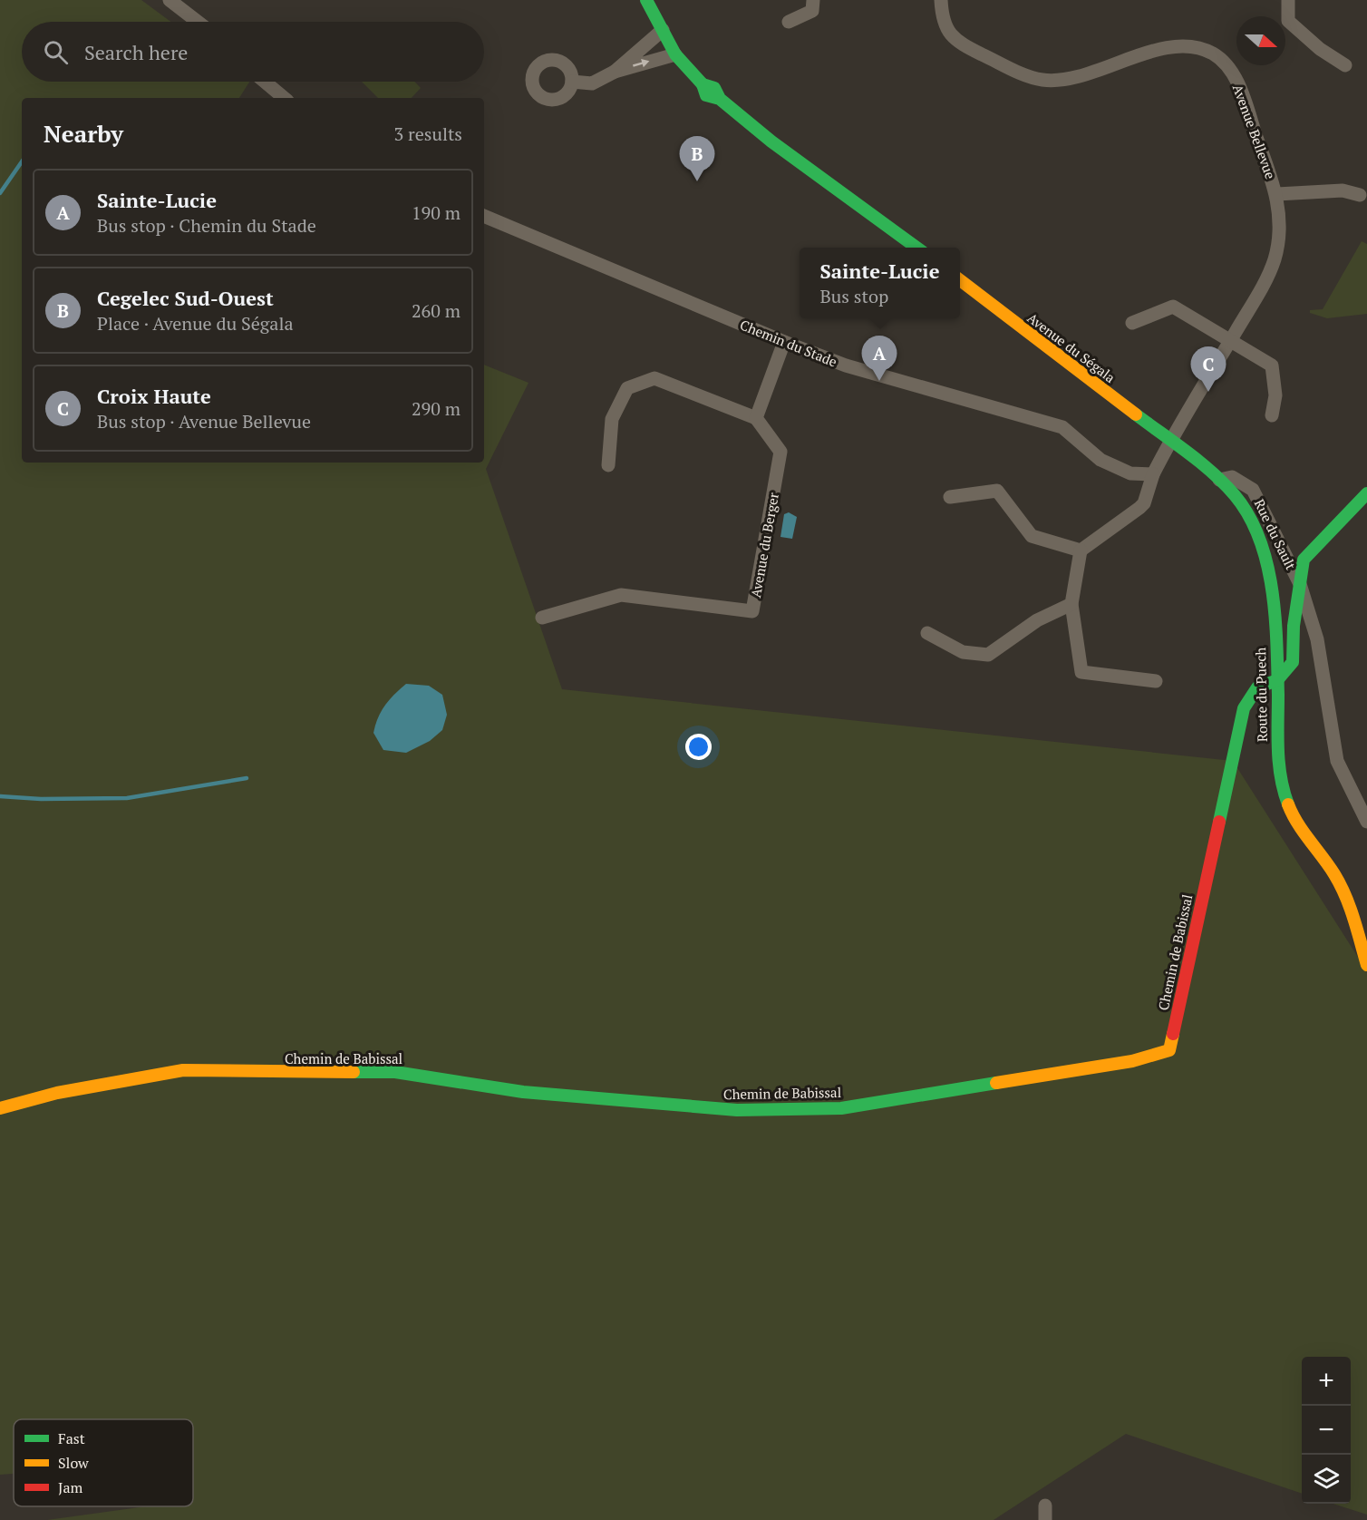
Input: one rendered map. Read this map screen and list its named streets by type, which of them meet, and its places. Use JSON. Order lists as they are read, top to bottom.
{
  "streets": {
    "street": [
      "Avenue Bellevue",
      "Chemin du Stade",
      "Avenue du Ségala",
      "Rue du Sault",
      "Avenue du Berger",
      "Route du Puech",
      "Chemin de Babissal"
    ]
  },
  "crossings": [
    ["Avenue Bellevue", "Avenue du Ségala"],
    ["Avenue Bellevue", "Route du Puech"],
    ["Avenue du Ségala", "Route du Puech"],
    ["Rue du Sault", "Route du Puech"],
    ["Route du Puech", "Chemin de Babissal"]
  ],
  "legend": ["Fast", "Slow", "Jam"],
  "north": "right",
  "page": {
    "search": "Search here",
    "heading": ["Nearby", "3 results"],
    "pins": ["B", "A", "C"],
    "list": [
      {
        "mark": "A",
        "name": "Sainte-Lucie",
        "note": "Bus stop · Chemin du Stade",
        "value": "190 m"
      },
      {
        "mark": "B",
        "name": "Cegelec Sud-Ouest",
        "note": "Place · Avenue du Ségala",
        "value": "260 m"
      },
      {
        "mark": "C",
        "name": "Croix Haute",
        "note": "Bus stop · Avenue Bellevue",
        "value": "290 m"
      }
    ],
    "popup": ["Sainte-Lucie", "Bus stop"],
    "map_buttons": ["+", "−"]
  }
}
